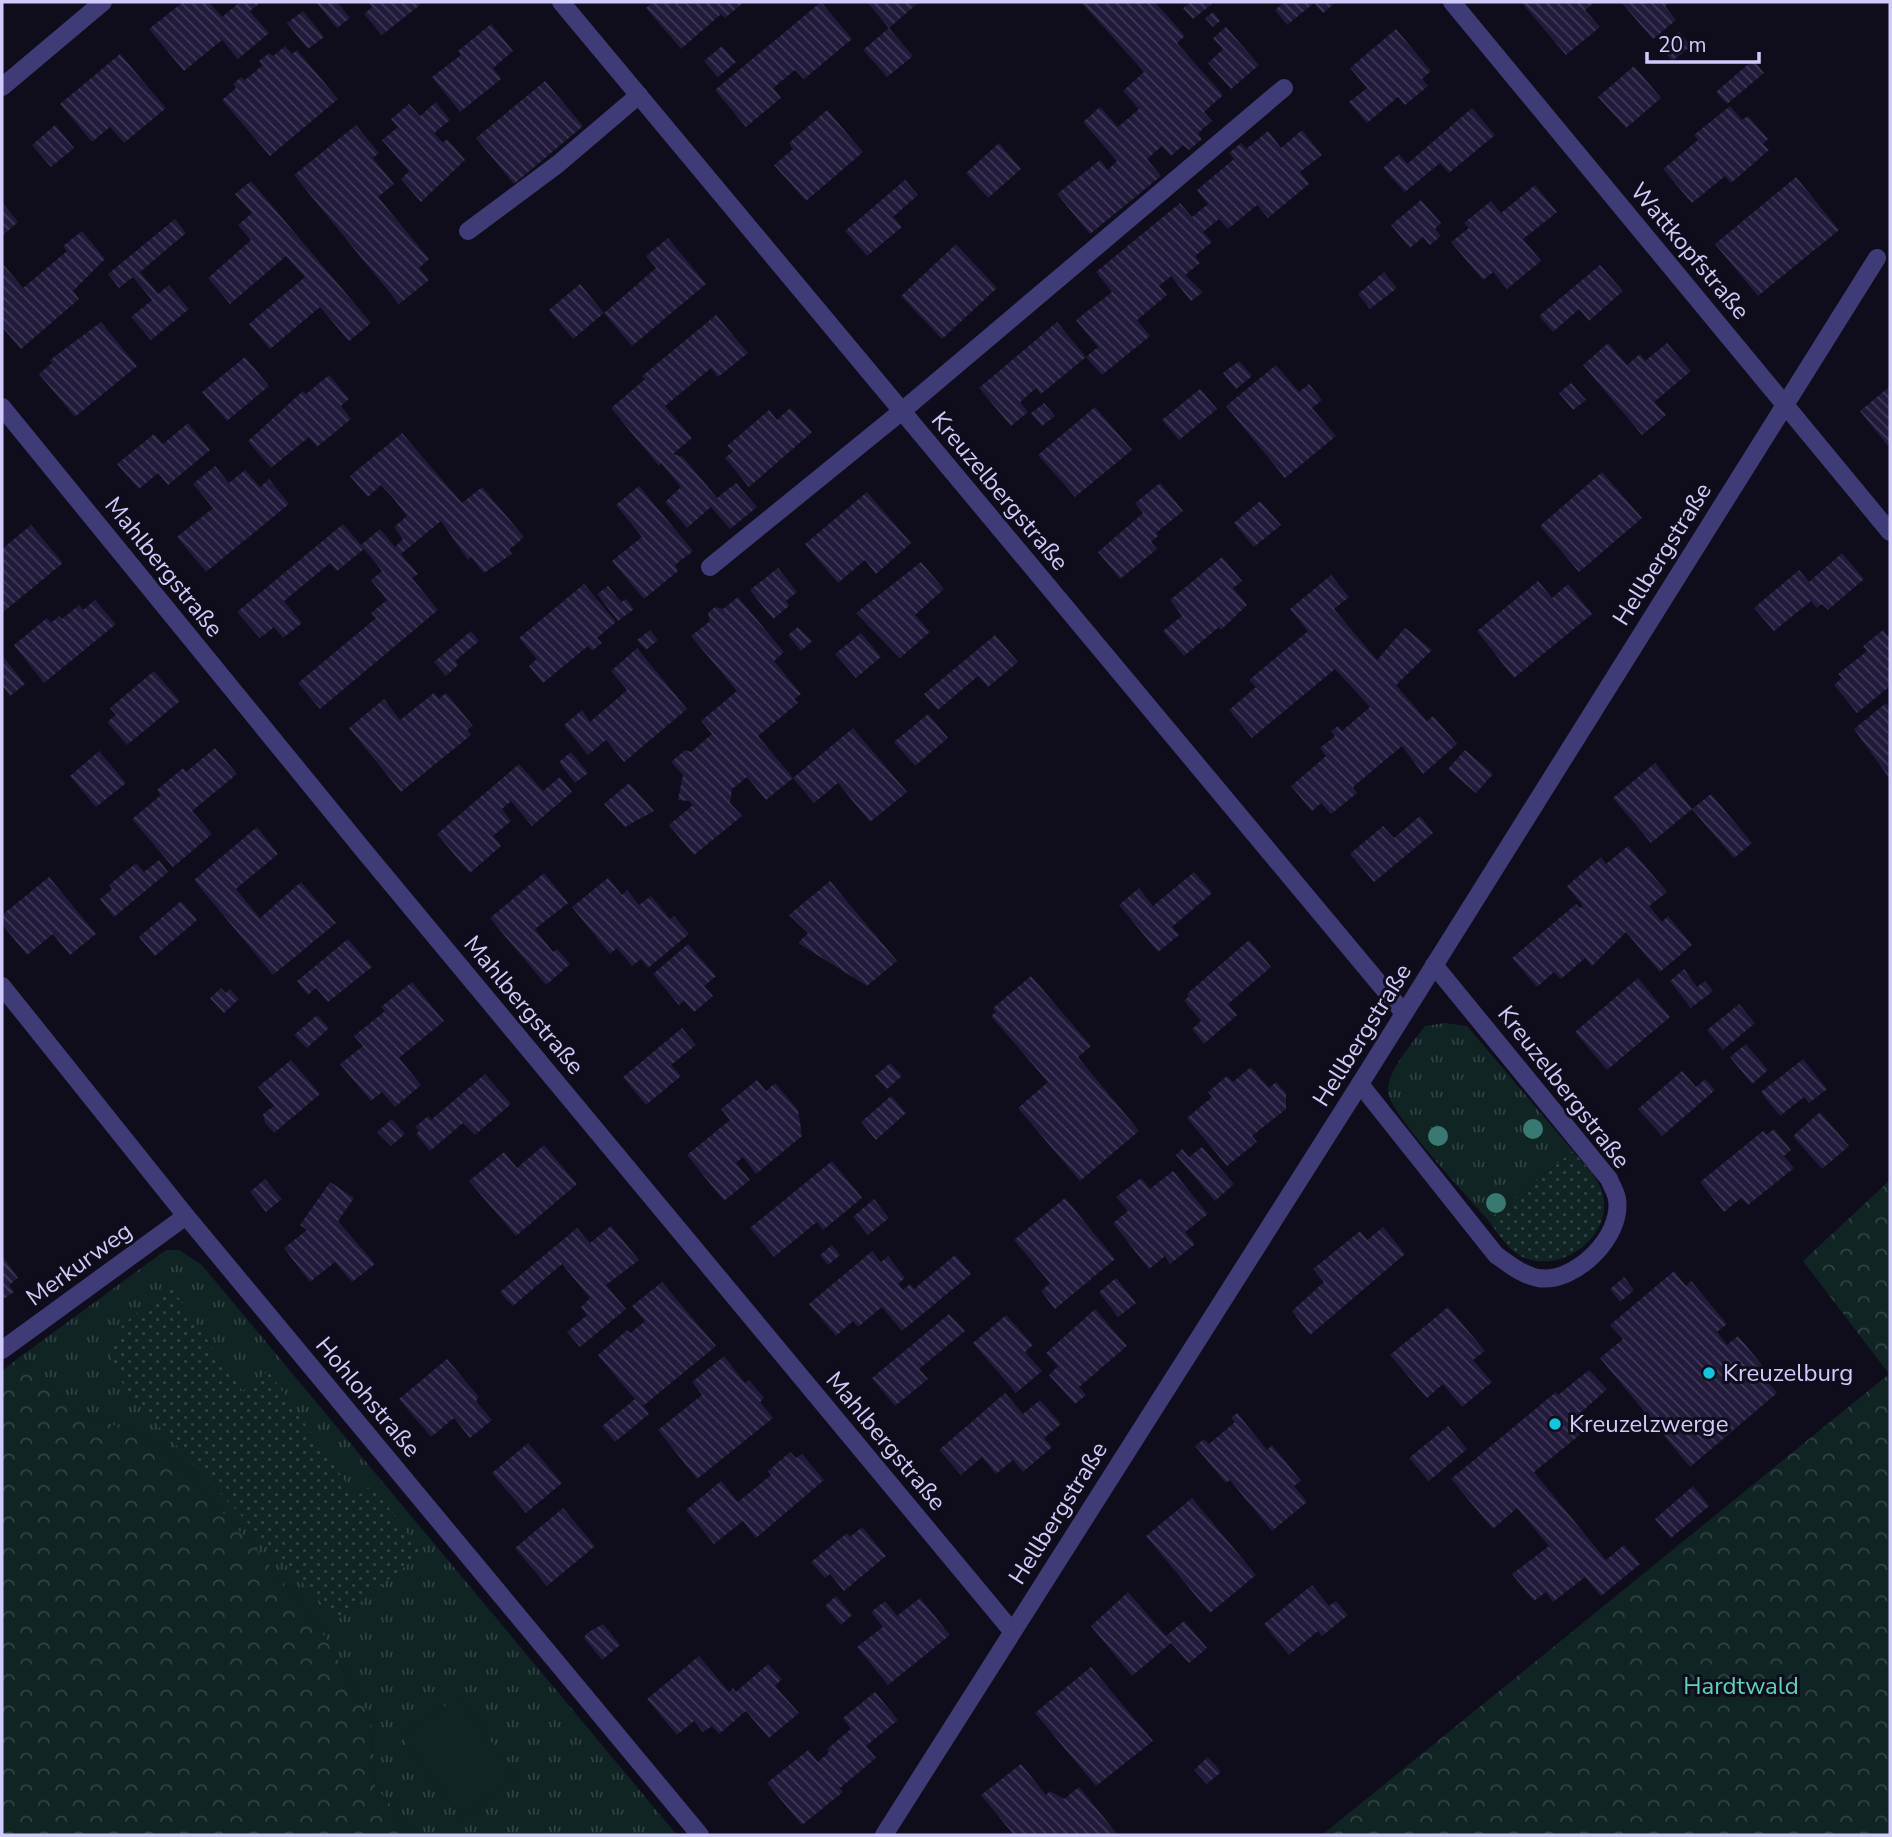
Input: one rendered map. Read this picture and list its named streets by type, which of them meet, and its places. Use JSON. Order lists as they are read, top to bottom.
{
  "streets": {
    "street": [
      "Wattkopfstraße",
      "Kreuzelbergstraße",
      "Hellbergstraße",
      "Mahlbergstraße",
      "Merkurweg",
      "Hohlohstraße"
    ]
  },
  "crossings": [
    ["Wattkopfstraße", "Hellbergstraße"],
    ["Kreuzelbergstraße", "Hellbergstraße"],
    ["Hellbergstraße", "Mahlbergstraße"],
    ["Merkurweg", "Hohlohstraße"]
  ],
  "parks": ["Hardtwald"],
  "places": ["Kreuzelburg", "Kreuzelzwerge"],
  "scale_bar": "20 m"
}
